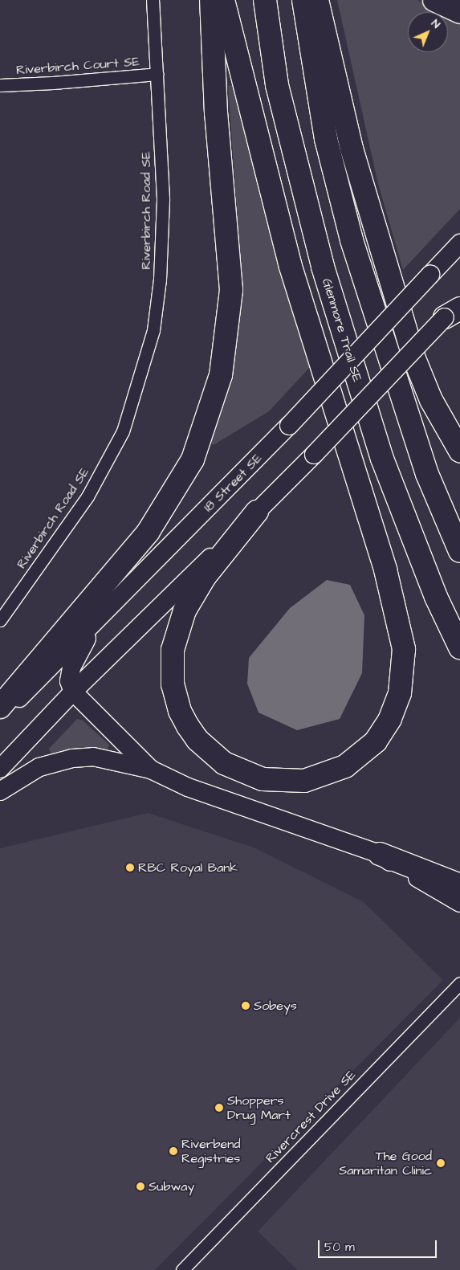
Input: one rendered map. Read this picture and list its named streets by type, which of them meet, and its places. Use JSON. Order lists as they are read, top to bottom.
{
  "streets": {
    "highway": ["Glenmore Trail SE"],
    "main road": ["18 Street SE"],
    "street": ["Riverbirch Court SE", "Riverbirch Road SE", "Rivercrest Drive SE"]
  },
  "crossings": [
    ["Riverbirch Court SE", "Riverbirch Road SE"]
  ],
  "places": [
    "RBC Royal Bank",
    "Sobeys",
    "Shoppers Drug Mart",
    "Riverbend Registries",
    "The Good Samaritan Clinic",
    "Subway"
  ],
  "scale_bar": "50 m",
  "north": "top right"
}
